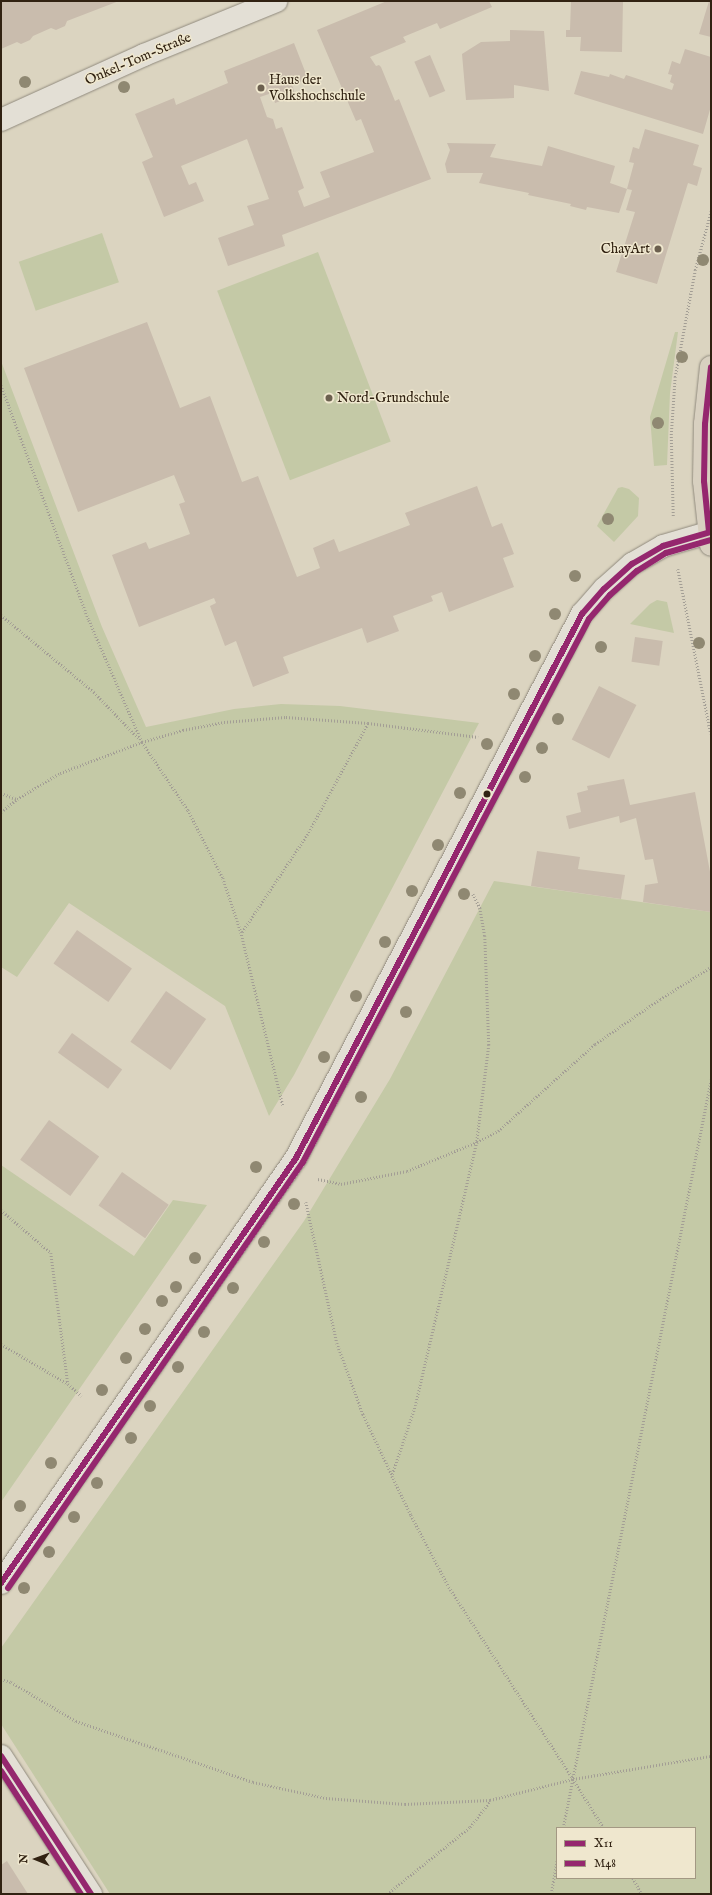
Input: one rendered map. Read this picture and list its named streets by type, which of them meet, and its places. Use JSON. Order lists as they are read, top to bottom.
{
  "streets": {
    "street": ["Onkel-Tom-Straße"]
  },
  "places": ["Haus der Volkshochschule", "ChayArt", "Nord-Grundschule"],
  "lines": ["transit line X11", "transit line M48"],
  "legend": ["X11", "M48"],
  "north": "left"
}
